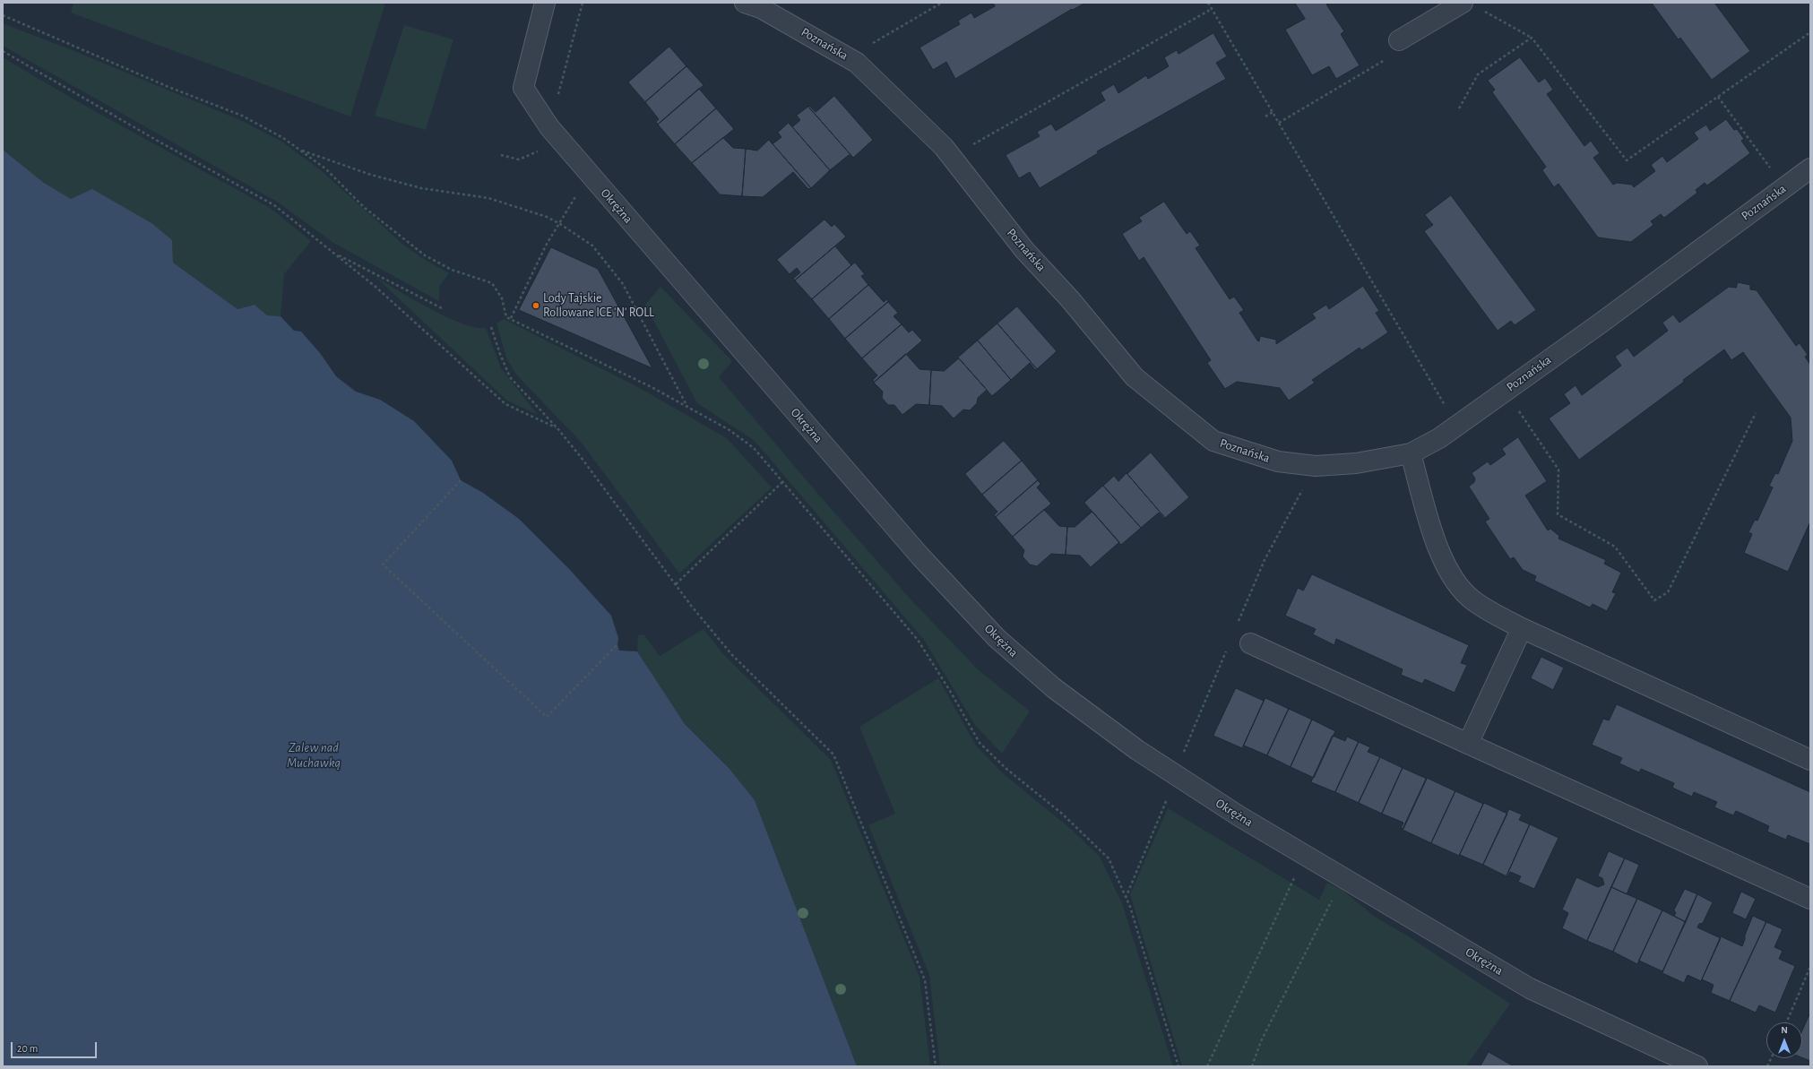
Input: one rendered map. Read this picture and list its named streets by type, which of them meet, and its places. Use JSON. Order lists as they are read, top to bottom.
{
  "streets": {
    "street": ["Poznańska", "Okrężna"]
  },
  "water": ["Zalew nad Muchawką"],
  "places": ["Lody Tajskie Rollowane ICE 'N' ROLL"],
  "scale_bar": "20 m",
  "north": "top"
}
